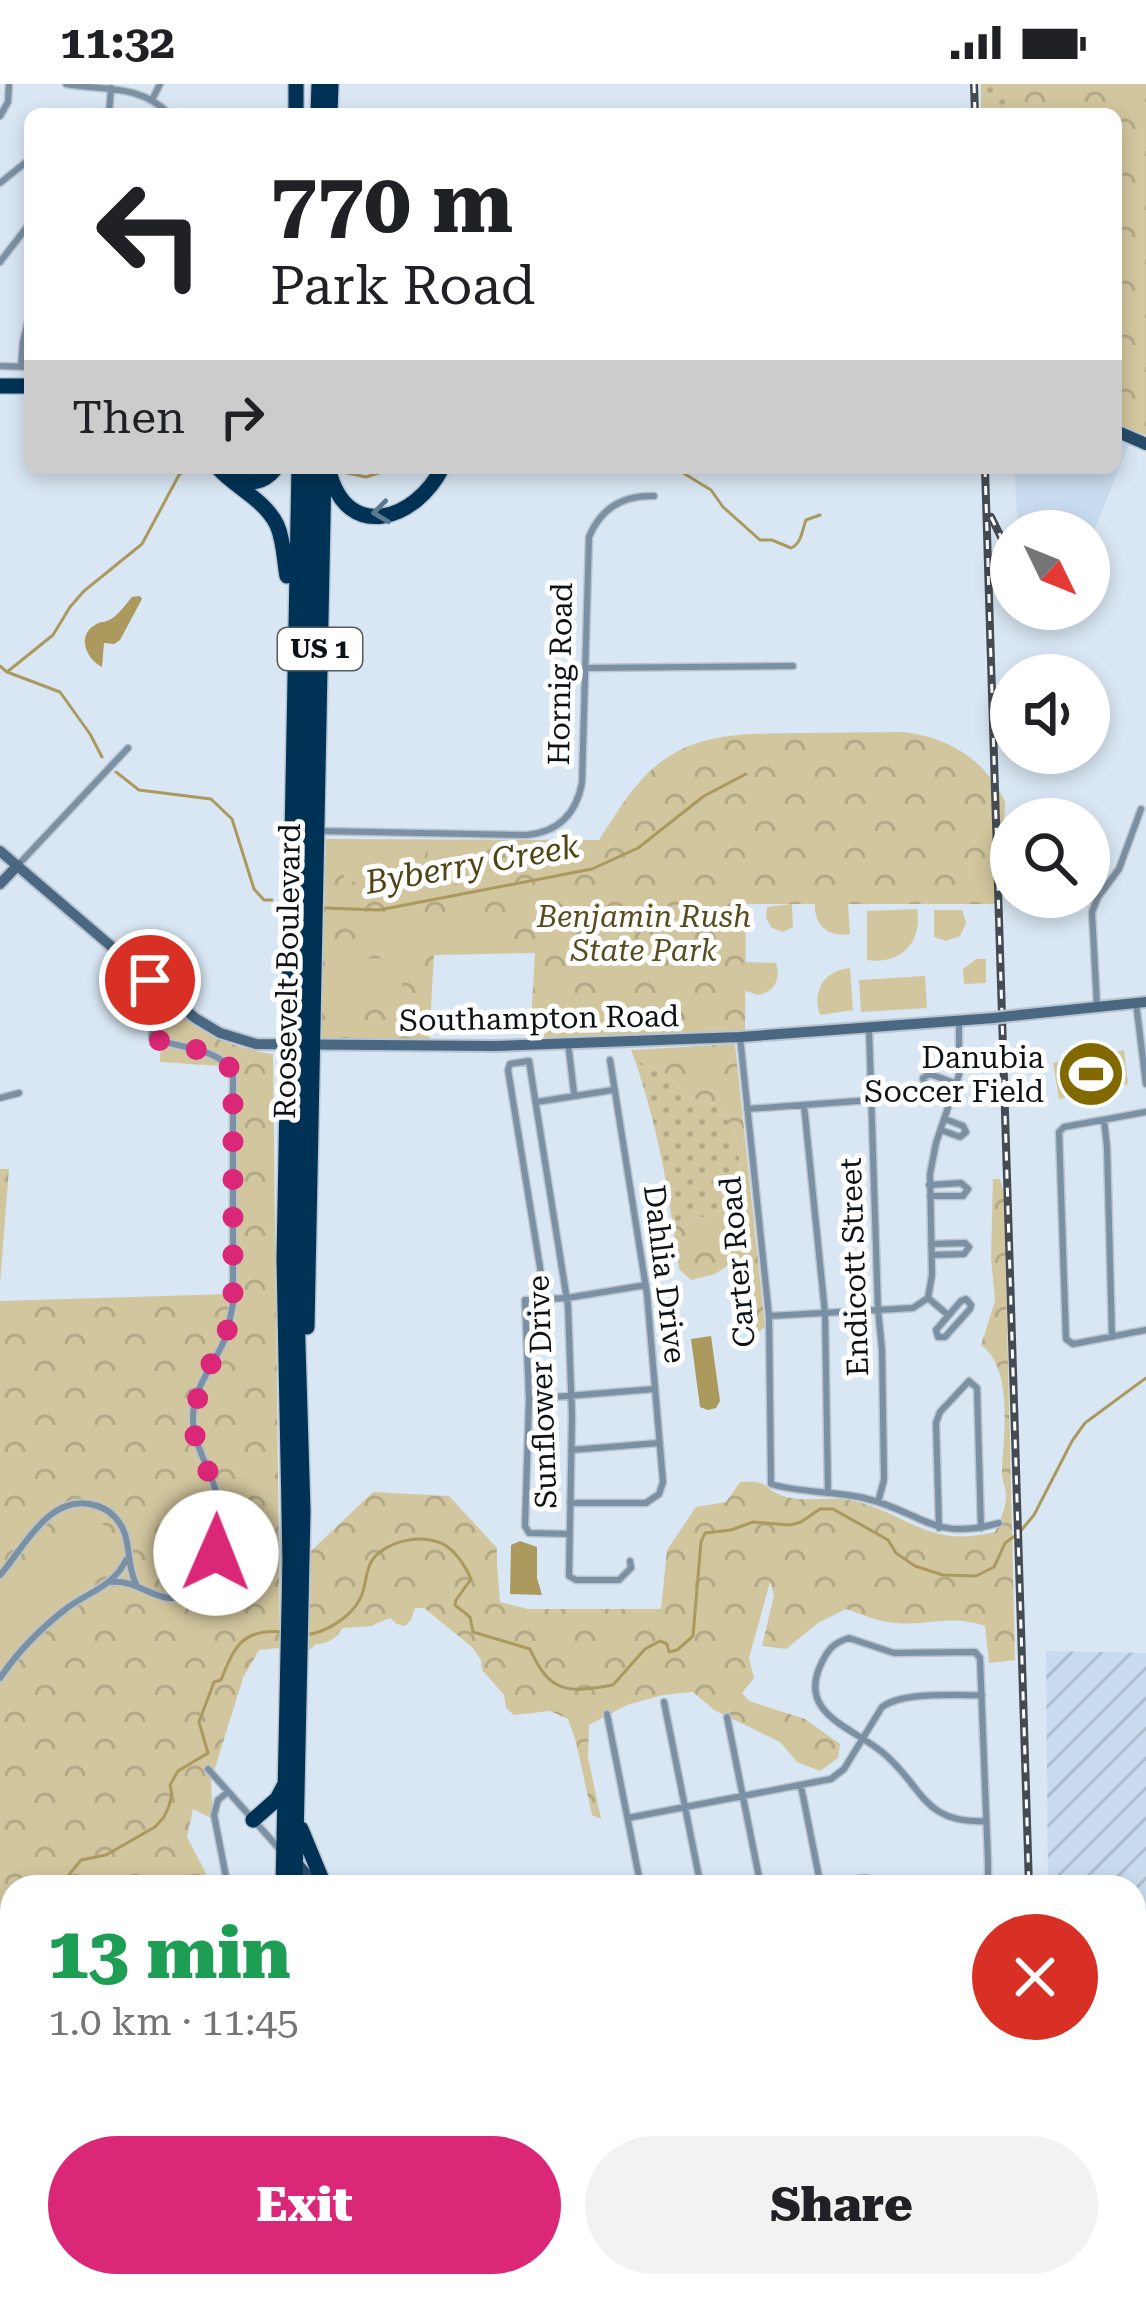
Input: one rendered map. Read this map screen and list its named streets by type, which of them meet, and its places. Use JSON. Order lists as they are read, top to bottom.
{
  "streets": {
    "highway": ["US 1", "Roosevelt Boulevard"],
    "street": [
      "Hornig Road",
      "Southampton Road",
      "Carter Road",
      "Endicott Street",
      "Dahlia Drive",
      "Sunflower Drive"
    ]
  },
  "crossings": [
    ["US 1", "Roosevelt Boulevard"],
    ["Hornig Road", "Roosevelt Boulevard"],
    ["Roosevelt Boulevard", "Southampton Road"],
    ["Southampton Road", "Carter Road"],
    ["Southampton Road", "Endicott Street"],
    ["Dahlia Drive", "Sunflower Drive"]
  ],
  "water": ["Byberry Creek"],
  "parks": ["Benjamin Rush State Park"],
  "places": {
    "sports": ["Danubia Soccer Field"]
  },
  "north": "bottom right",
  "page": {
    "status": "11:32",
    "turn": ["770 m", "Park Road"],
    "then": "Then",
    "heading": ["13 min", "1.0 km · 11:45"],
    "buttons": ["Exit", "Share"]
  }
}
